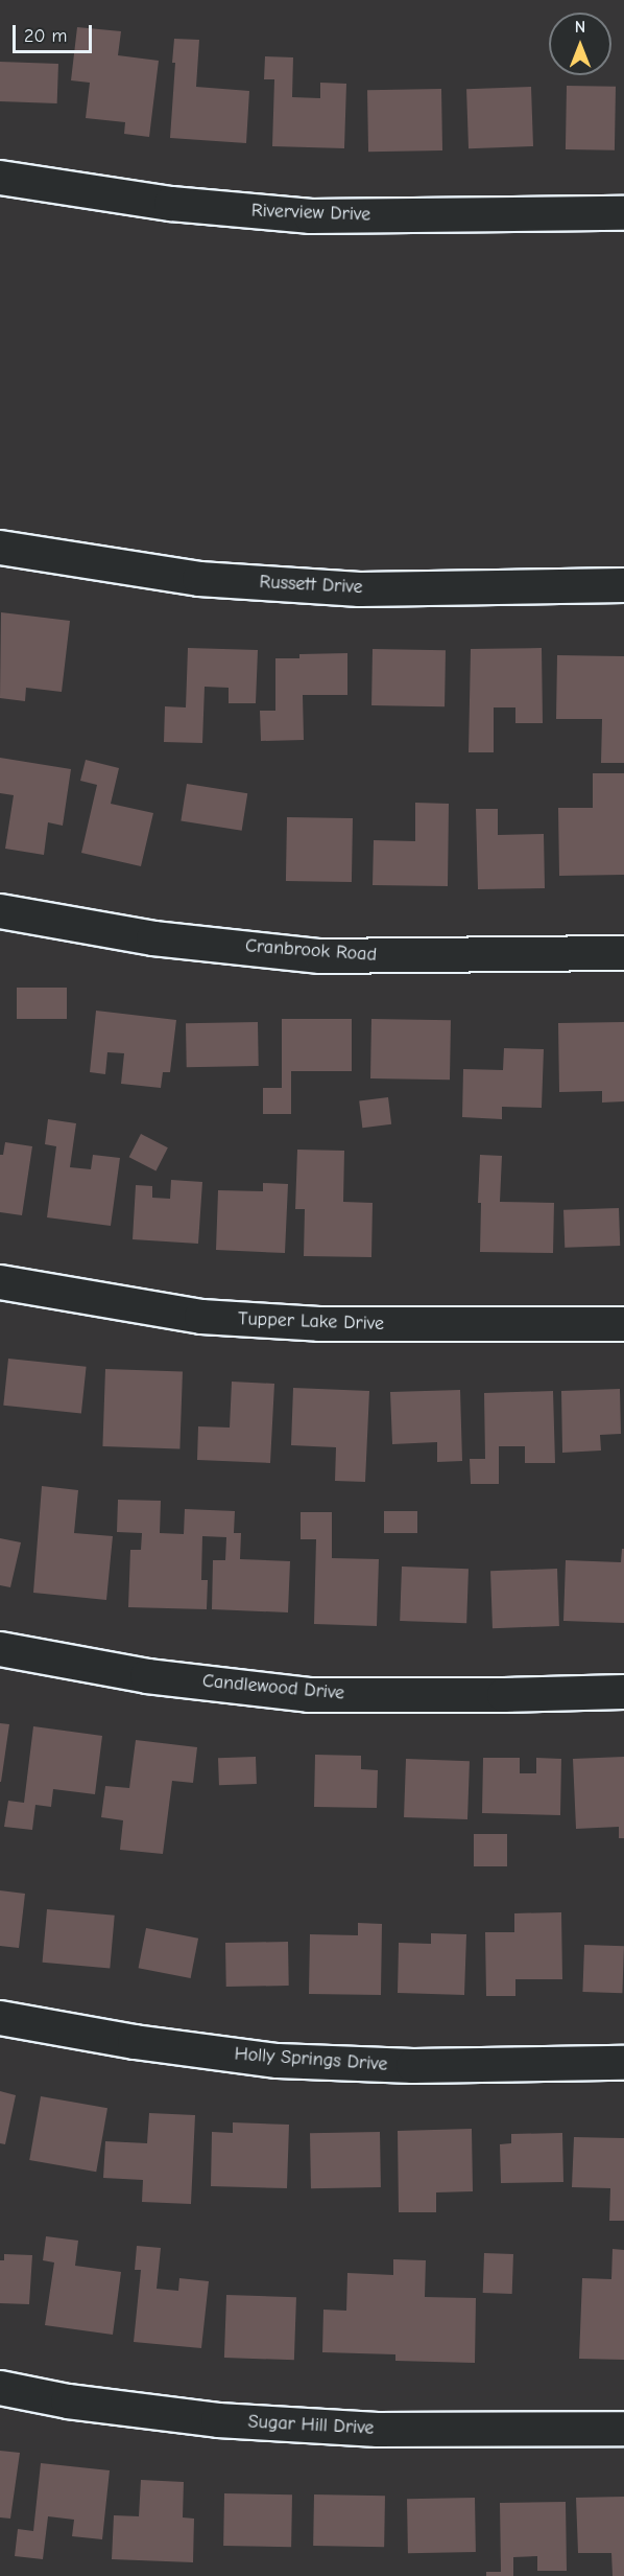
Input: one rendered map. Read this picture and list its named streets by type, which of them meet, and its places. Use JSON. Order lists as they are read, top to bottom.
{
  "streets": {
    "street": [
      "Riverview Drive",
      "Russett Drive",
      "Cranbrook Road",
      "Tupper Lake Drive",
      "Candlewood Drive",
      "Holly Springs Drive",
      "Sugar Hill Drive"
    ]
  },
  "scale_bar": "20 m",
  "north": "top"
}
